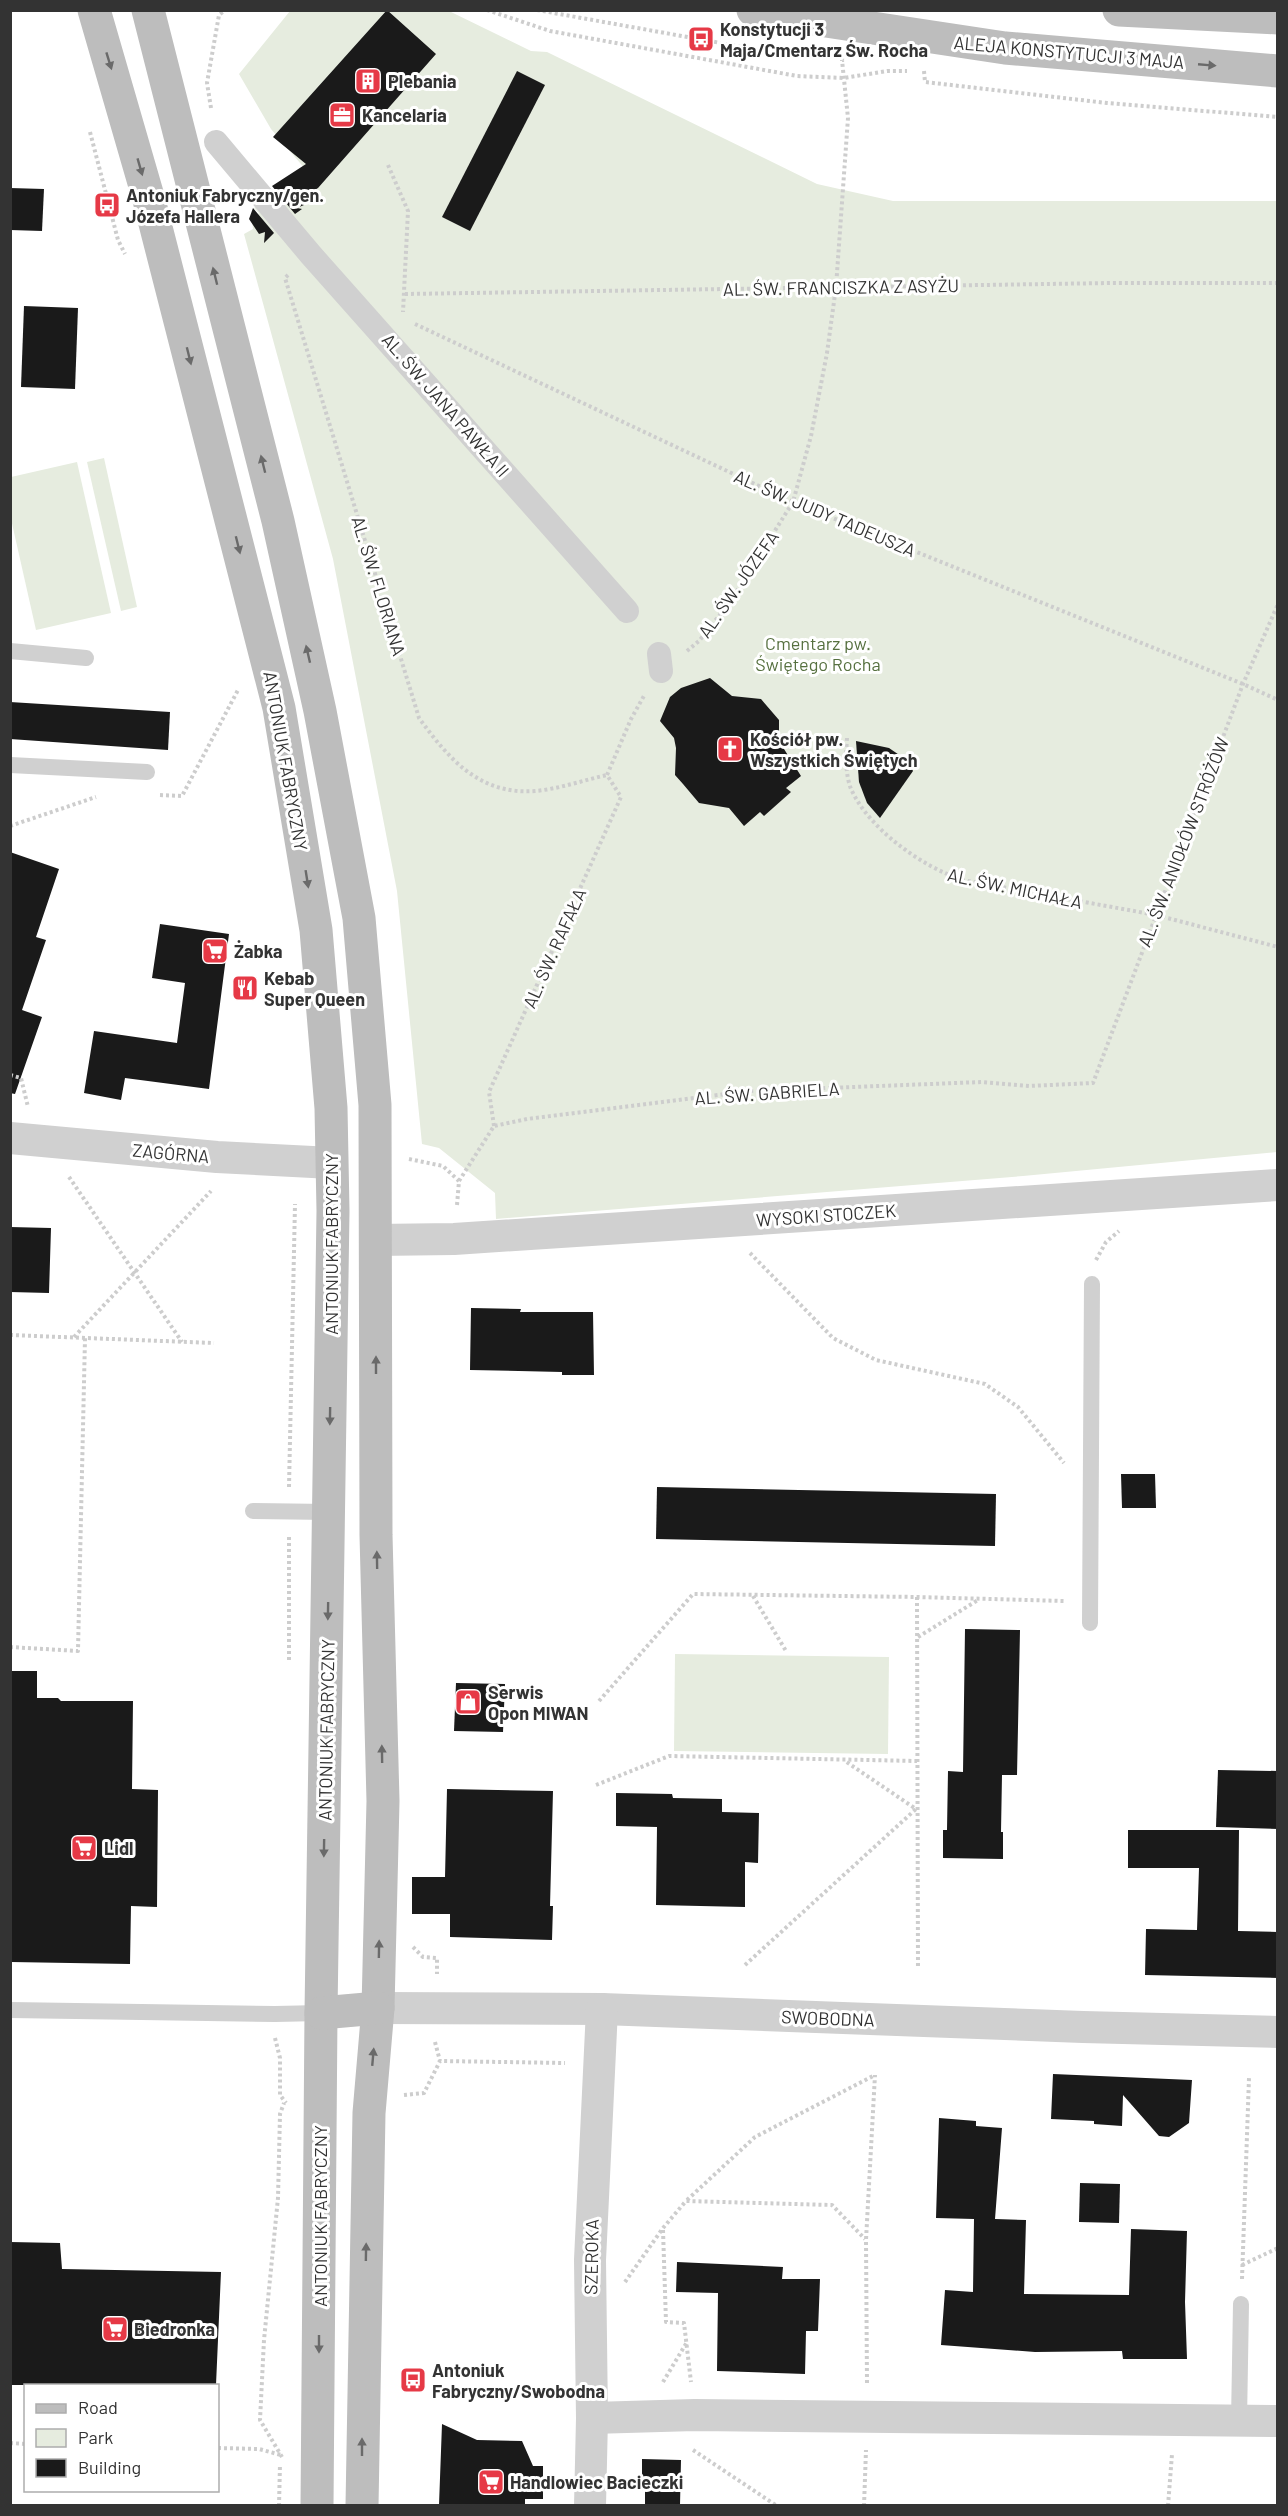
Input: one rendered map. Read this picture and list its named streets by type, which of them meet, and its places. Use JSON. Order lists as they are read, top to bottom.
{
  "streets": {
    "main road": ["ALEJA KONSTYTUCJI 3 MAJA", "ANTONIUK FABRYCZNY"],
    "street": [
      "AL. ŚW. JANA PAWŁA II",
      "ZAGÓRNA",
      "WYSOKI STOCZEK",
      "SWOBODNA",
      "SZEROKA"
    ],
    "path": [
      "AL. ŚW. FRANCISZKA Z ASYŻU",
      "AL. ŚW. JUDY TADEUSZA",
      "AL. ŚW. JÓZEFA",
      "AL. ŚW. FLORIANA",
      "AL. ŚW. ANIOŁÓW STRÓŻÓW",
      "AL. ŚW. MICHAŁA",
      "AL. ŚW. RAFAŁA",
      "AL. ŚW. GABRIELA"
    ]
  },
  "crossings": [
    ["AL. ŚW. FRANCISZKA Z ASYŻU", "AL. ŚW. JÓZEFA"],
    ["AL. ŚW. JANA PAWŁA II", "AL. ŚW. FLORIANA"],
    ["AL. ŚW. JUDY TADEUSZA", "AL. ŚW. JÓZEFA"],
    ["AL. ŚW. JUDY TADEUSZA", "AL. ŚW. ANIOŁÓW STRÓŻÓW"],
    ["AL. ŚW. JÓZEFA", "AL. ŚW. FLORIANA"],
    ["AL. ŚW. JÓZEFA", "AL. ŚW. RAFAŁA"],
    ["AL. ŚW. FLORIANA", "AL. ŚW. RAFAŁA"],
    ["ANTONIUK FABRYCZNY", "ZAGÓRNA"],
    ["AL. ŚW. ANIOŁÓW STRÓŻÓW", "AL. ŚW. MICHAŁA"],
    ["AL. ŚW. ANIOŁÓW STRÓŻÓW", "AL. ŚW. GABRIELA"],
    ["AL. ŚW. RAFAŁA", "AL. ŚW. GABRIELA"],
    ["SWOBODNA", "SZEROKA"]
  ],
  "parks": ["Cmentarz pw. Świętego Rocha"],
  "places": {
    "bus stop": ["Konstytucji 3 Maja/Cmentarz Św. Rocha", "Antoniuk Fabryczny/gen. Józefa Hallera", "Antoniuk Fabryczny/Swobodna"],
    "building": ["Plebania"],
    "office": ["Kancelaria"],
    "church": ["Kościół pw. Wszystkich Świętych"],
    "supermarket": [
      "Żabka",
      "Lidl",
      "Biedronka",
      "Handlowiec Bacieczki"
    ],
    "restaurant": ["Kebab Super Queen"],
    "shop": ["Serwis Opon MIWAN"]
  },
  "legend": ["Road", "Park", "Building"]
}
